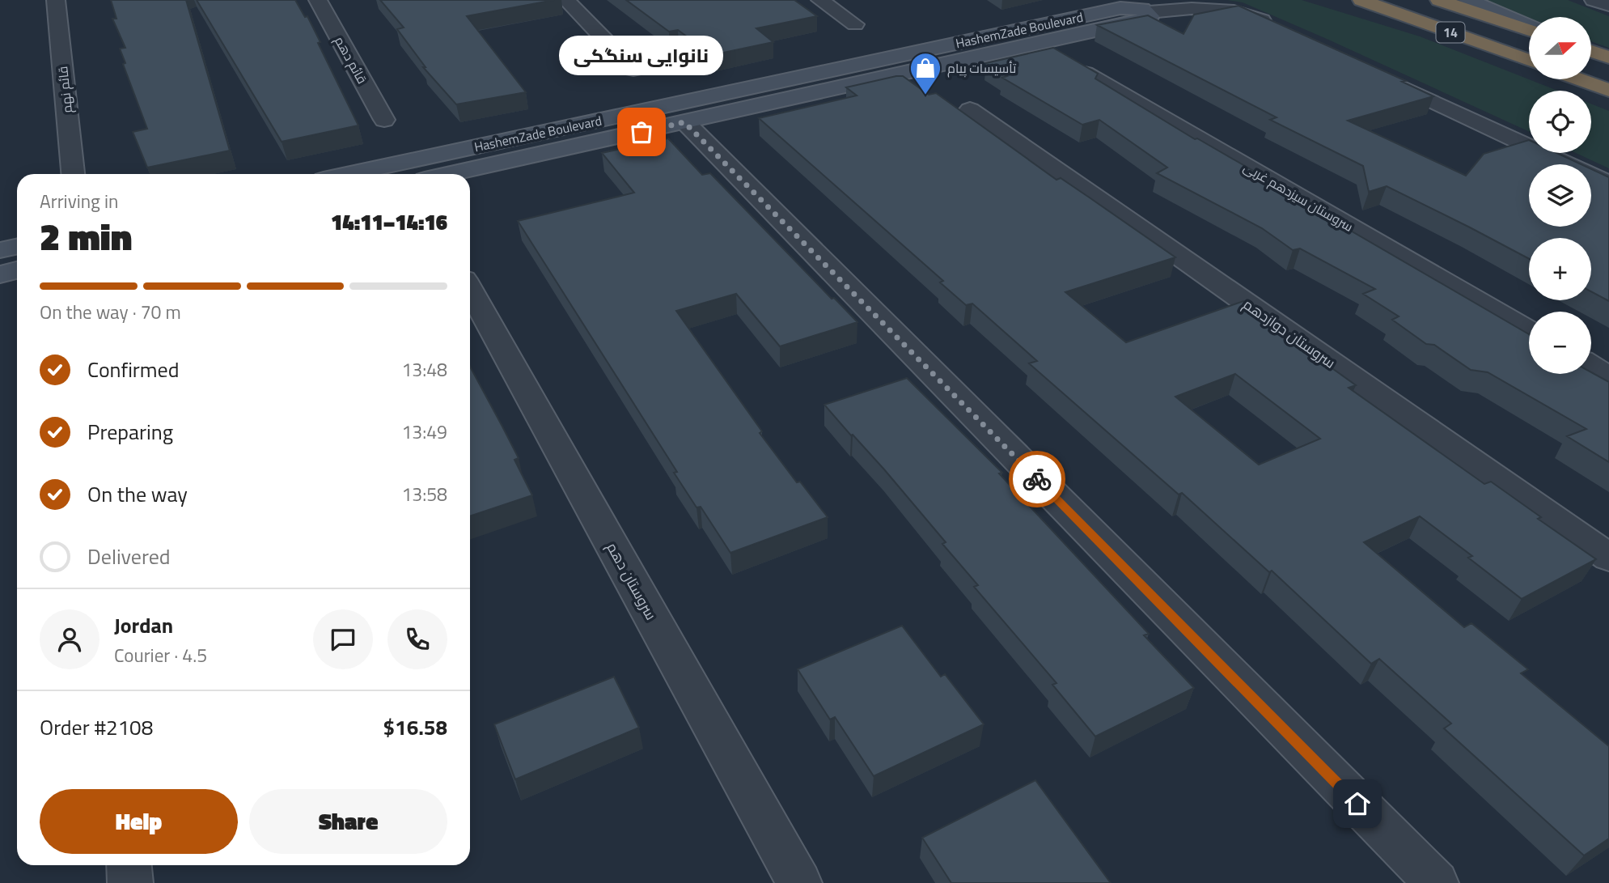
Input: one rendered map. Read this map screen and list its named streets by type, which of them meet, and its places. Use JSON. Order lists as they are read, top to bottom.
{
  "streets": {
    "highway": ["14"],
    "street": [
      "HashemZade Boulevard",
      "قائم دهم",
      "قائم نهم",
      "سروستان سیزدهم غربی",
      "سروستان دوازدهم",
      "سروستان دهم"
    ]
  },
  "places": {
    "shop": ["تأسیسات پیام"],
    "other": ["نانوایی سنگکی"]
  },
  "north": "right",
  "page": {
    "map_buttons": ["+", "−"],
    "bubble": "نانوایی سنگکی",
    "heading": ["2 min", "Arriving in", "14:11–14:16"],
    "panel": [
      "Jordan",
      "Courier · 4.5",
      "Order #2108",
      "$16.58"
    ],
    "bar": "On the way · 70 m",
    "list": [
      ["Confirmed", "13:48"],
      ["Preparing", "13:49"],
      ["On the way", "13:58"],
      "Delivered"
    ],
    "buttons": ["Help", "Share"]
  }
}
